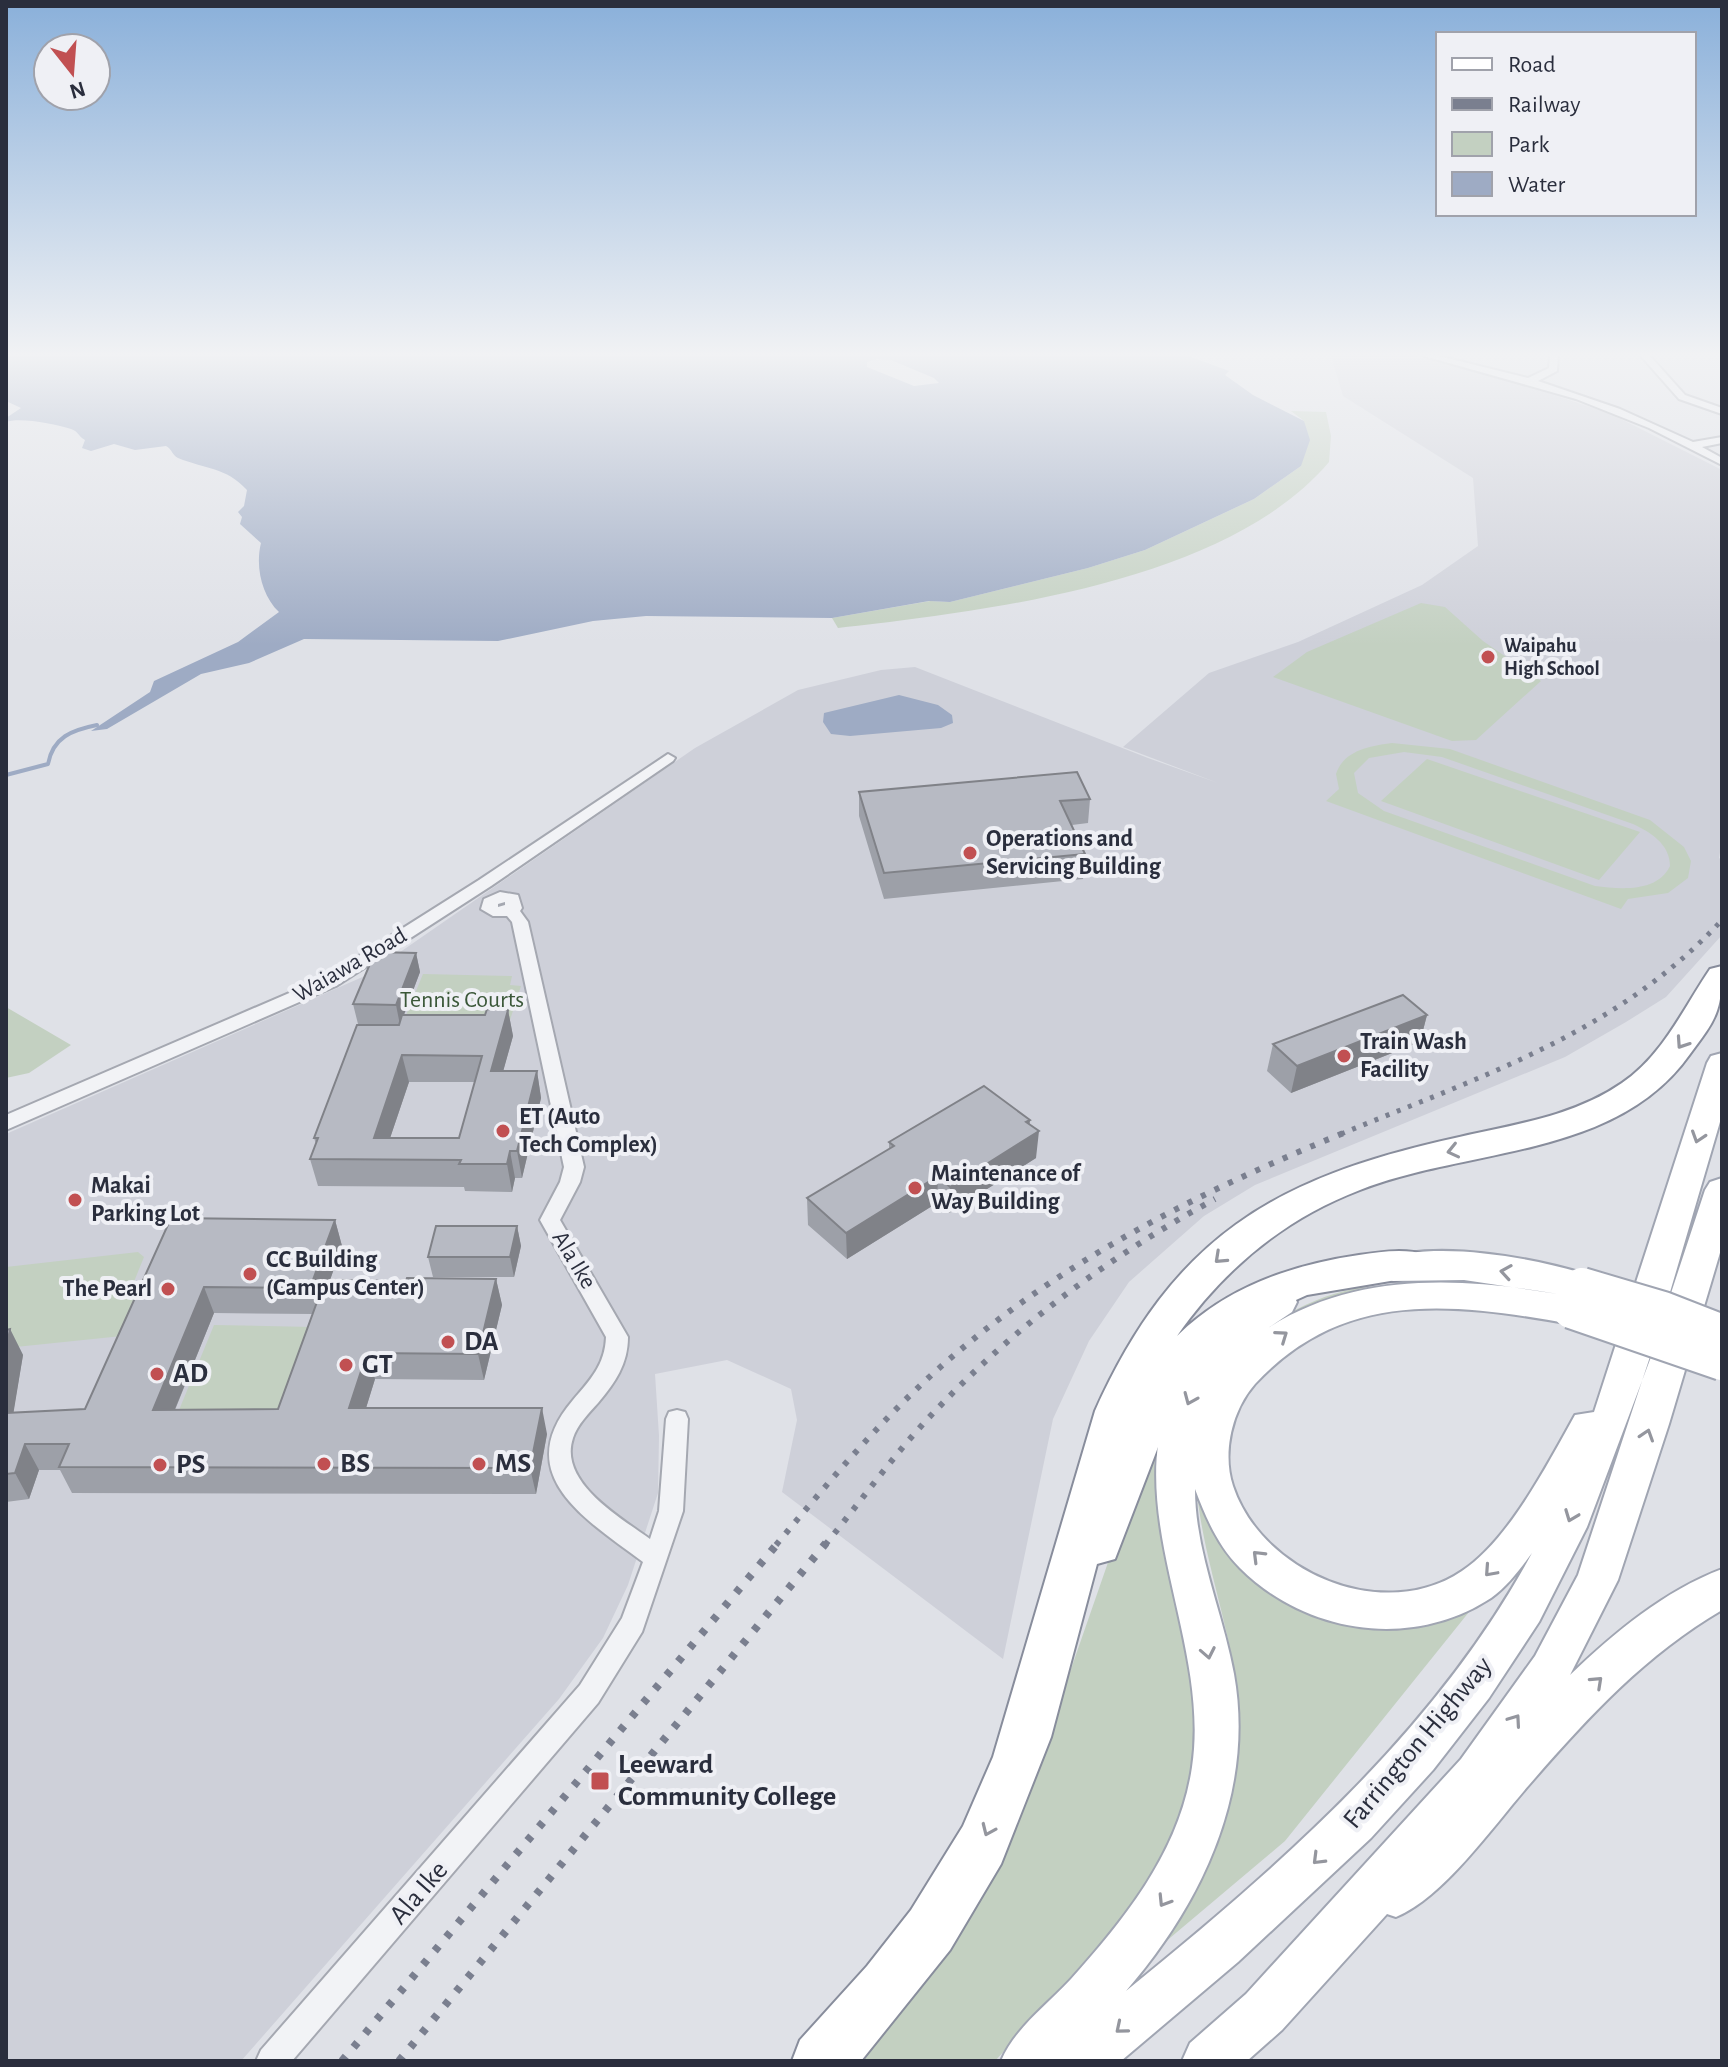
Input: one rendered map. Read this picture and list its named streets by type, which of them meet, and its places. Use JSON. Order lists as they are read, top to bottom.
{
  "streets": {
    "main road": ["Farrington Highway"],
    "street": ["Waiawa Road", "Ala Ike"]
  },
  "parks": ["Tennis Courts"],
  "places": {
    "other": [
      "Waipahu High School",
      "Operations and Servicing Building",
      "Train Wash Facility",
      "ET (Auto Tech Complex)",
      "Maintenance of Way Building",
      "Makai Parking Lot",
      "CC Building (Campus Center)",
      "The Pearl",
      "DA",
      "GT",
      "AD",
      "BS",
      "MS",
      "PS"
    ],
    "transit": ["Leeward Community College"]
  },
  "legend": [
    "Road",
    "Railway",
    "Park",
    "Water"
  ],
  "north": "bottom"
}
